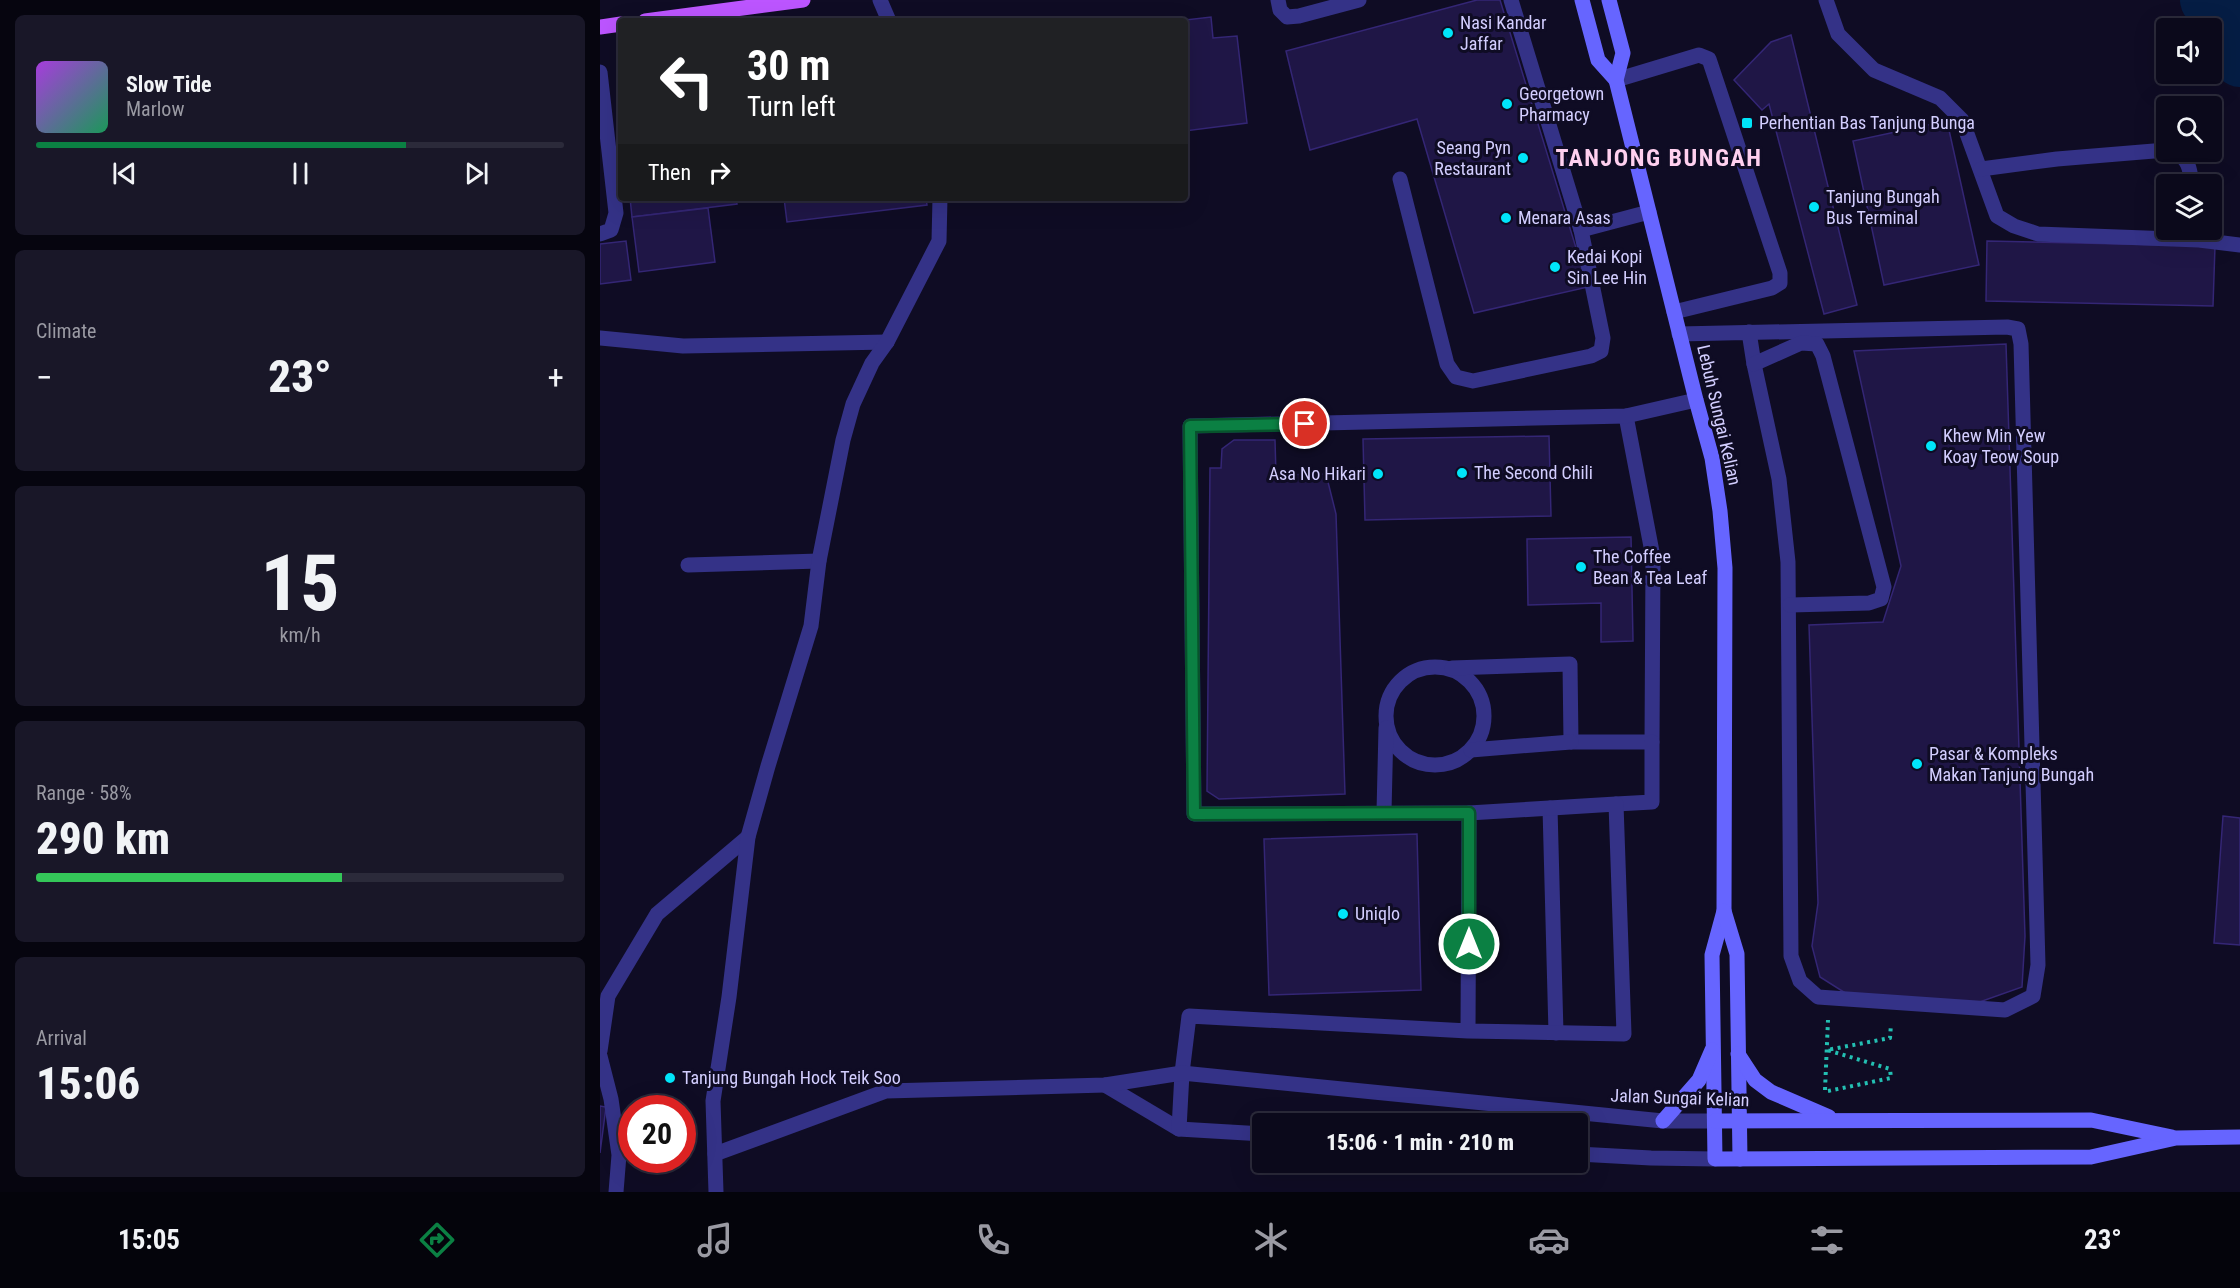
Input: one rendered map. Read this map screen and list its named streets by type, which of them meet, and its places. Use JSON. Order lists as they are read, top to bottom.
{
  "streets": {
    "street": ["Lebuh Sungai Kelian", "Jalan Sungai Kelian"]
  },
  "districts": ["TANJONG BUNGAH"],
  "places": {
    "other": [
      "Nasi Kandar Jaffar",
      "Georgetown Pharmacy",
      "Seang Pyn Restaurant",
      "Tanjung Bungah Bus Terminal",
      "Menara Asas",
      "Kedai Kopi Sin Lee Hin",
      "Khew Min Yew Koay Teow Soup",
      "The Second Chili",
      "Asa No Hikari",
      "The Coffee Bean & Tea Leaf",
      "Pasar & Kompleks Makan Tanjung Bungah",
      "Uniqlo",
      "Tanjung Bungah Hock Teik Soo"
    ],
    "transit": ["Perhentian Bas Tanjung Bunga"]
  },
  "page": {
    "turn": ["30 m", "Turn left"],
    "song": ["Slow Tide", "Marlow"],
    "then": "Then",
    "tile": [
      "Climate",
      ["15", "km/h"],
      ["Range · 58%", "290 km"],
      ["Arrival", "15:06"]
    ],
    "heat": ["−", "23°", "+"],
    "limit": "20",
    "trip": "15:06 · 1 min · 210 m",
    "tabs": ["15:05", "23°"]
  }
}
